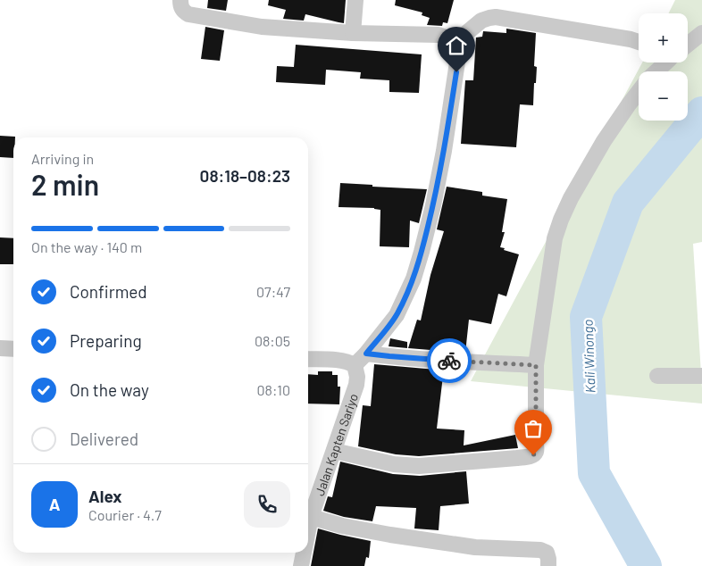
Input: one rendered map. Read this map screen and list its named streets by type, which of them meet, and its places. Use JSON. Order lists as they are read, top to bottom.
{
  "streets": {
    "street": ["Jalan Kapten Sariyo"]
  },
  "water": ["Kali Winongo"],
  "page": {
    "map_buttons": ["+", "−"],
    "heading": ["2 min", "Arriving in", "08:18–08:23"],
    "panel": ["Alex", "Courier · 4.7"],
    "bar": "On the way · 140 m",
    "list": [
      ["Confirmed", "07:47"],
      ["Preparing", "08:05"],
      ["On the way", "08:10"],
      "Delivered"
    ],
    "round": "A"
  }
}
